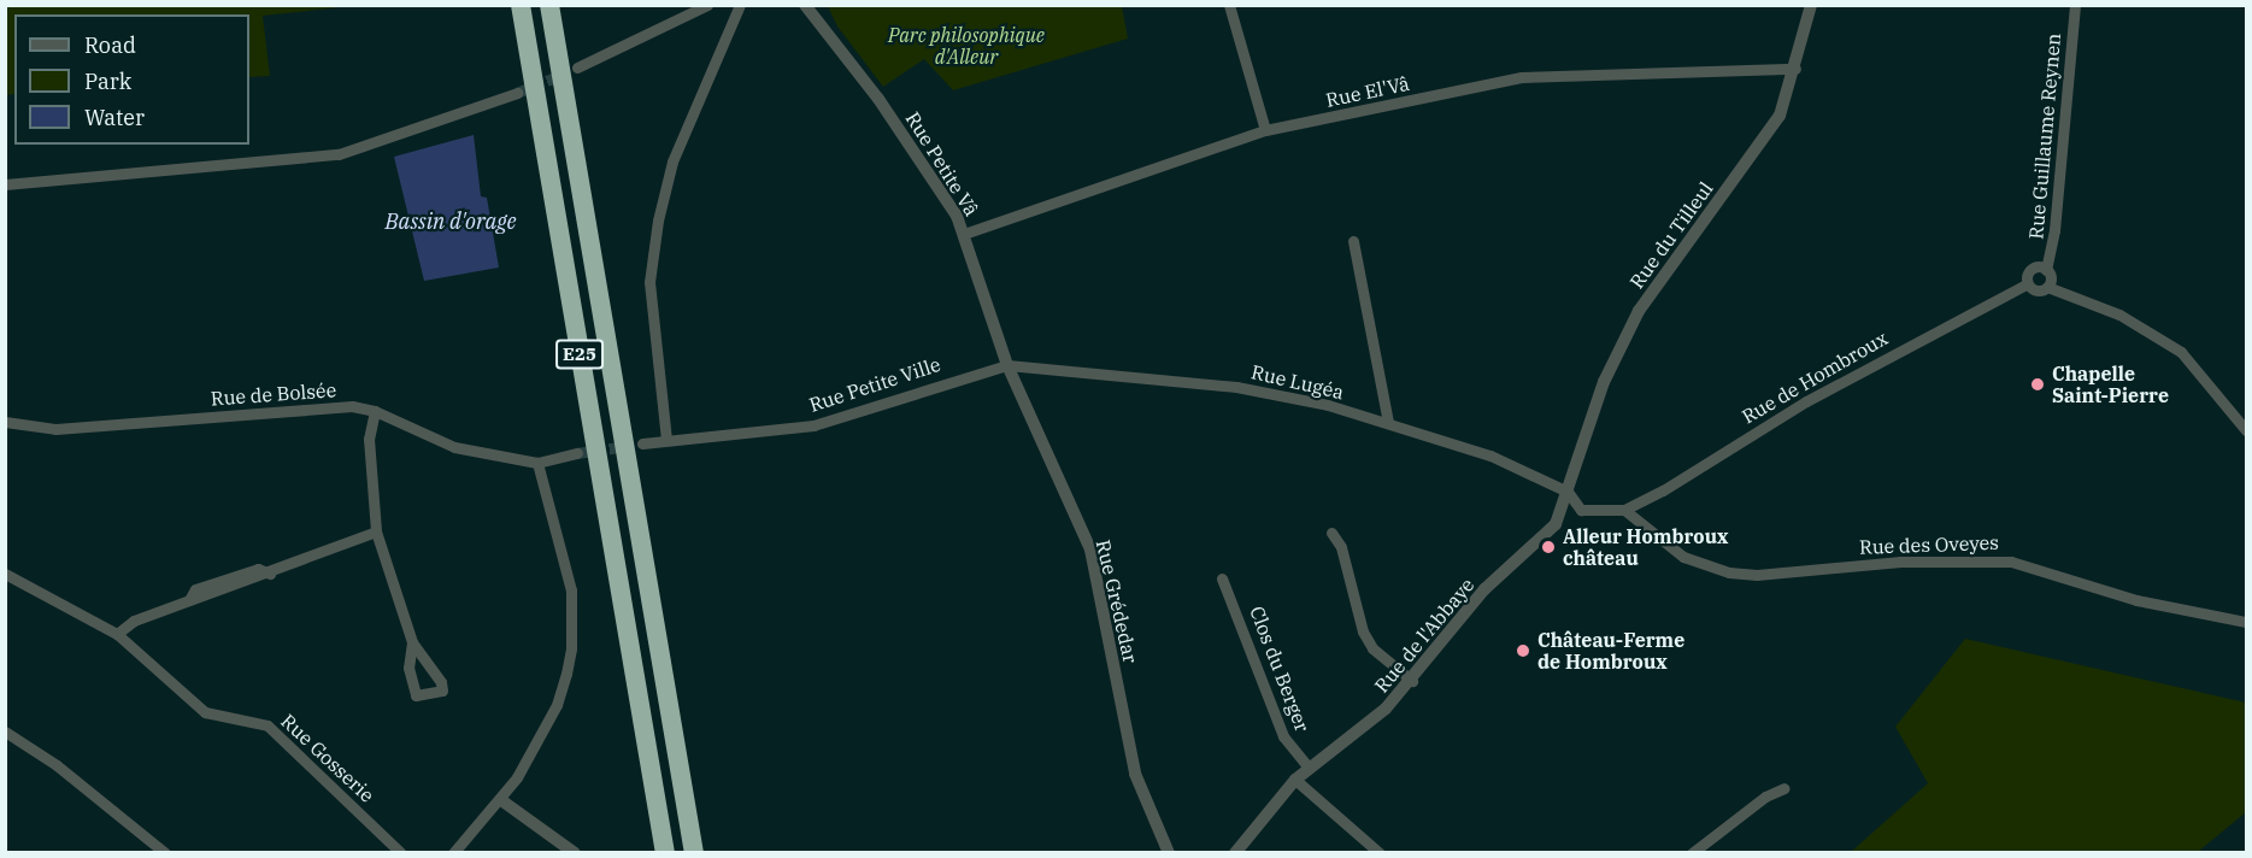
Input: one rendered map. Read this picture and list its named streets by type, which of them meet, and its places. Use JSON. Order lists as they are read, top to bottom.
{
  "streets": {
    "highway": ["E25"],
    "street": [
      "Rue El'Vâ",
      "Rue Guillaume Reynen",
      "Rue Petite Vâ",
      "Rue du Tilleul",
      "Rue de Hombroux",
      "Rue Lugéa",
      "Rue Petite Ville",
      "Rue de Bolsée",
      "Rue des Oveyes",
      "Rue Grédedar",
      "Rue de l'Abbaye",
      "Clos du Berger",
      "Rue Gosserie"
    ]
  },
  "crossings": [
    ["Rue El'Vâ", "Rue Petite Vâ"],
    ["Rue El'Vâ", "Rue du Tilleul"],
    ["Rue Guillaume Reynen", "Rue de Hombroux"],
    ["Rue Petite Vâ", "Rue Lugéa"],
    ["Rue Petite Vâ", "Rue Petite Ville"],
    ["Rue Petite Vâ", "Rue Grédedar"],
    ["Rue du Tilleul", "Rue Lugéa"],
    ["Rue du Tilleul", "Rue de l'Abbaye"],
    ["Rue de Hombroux", "Rue Lugéa"],
    ["Rue de Hombroux", "Rue des Oveyes"],
    ["Rue Lugéa", "Rue Petite Ville"],
    ["Rue Lugéa", "Rue des Oveyes"],
    ["Rue Lugéa", "Rue Grédedar"],
    ["Rue Lugéa", "Rue de l'Abbaye"],
    ["Rue Petite Ville", "Rue Grédedar"],
    ["Rue de l'Abbaye", "Clos du Berger"]
  ],
  "water": ["Bassin d'orage"],
  "parks": ["Parc philosophique d'Alleur"],
  "places": ["Chapelle Saint-Pierre", "Alleur Hombroux château", "Château-Ferme de Hombroux"],
  "legend": ["Road", "Park", "Water"]
}
